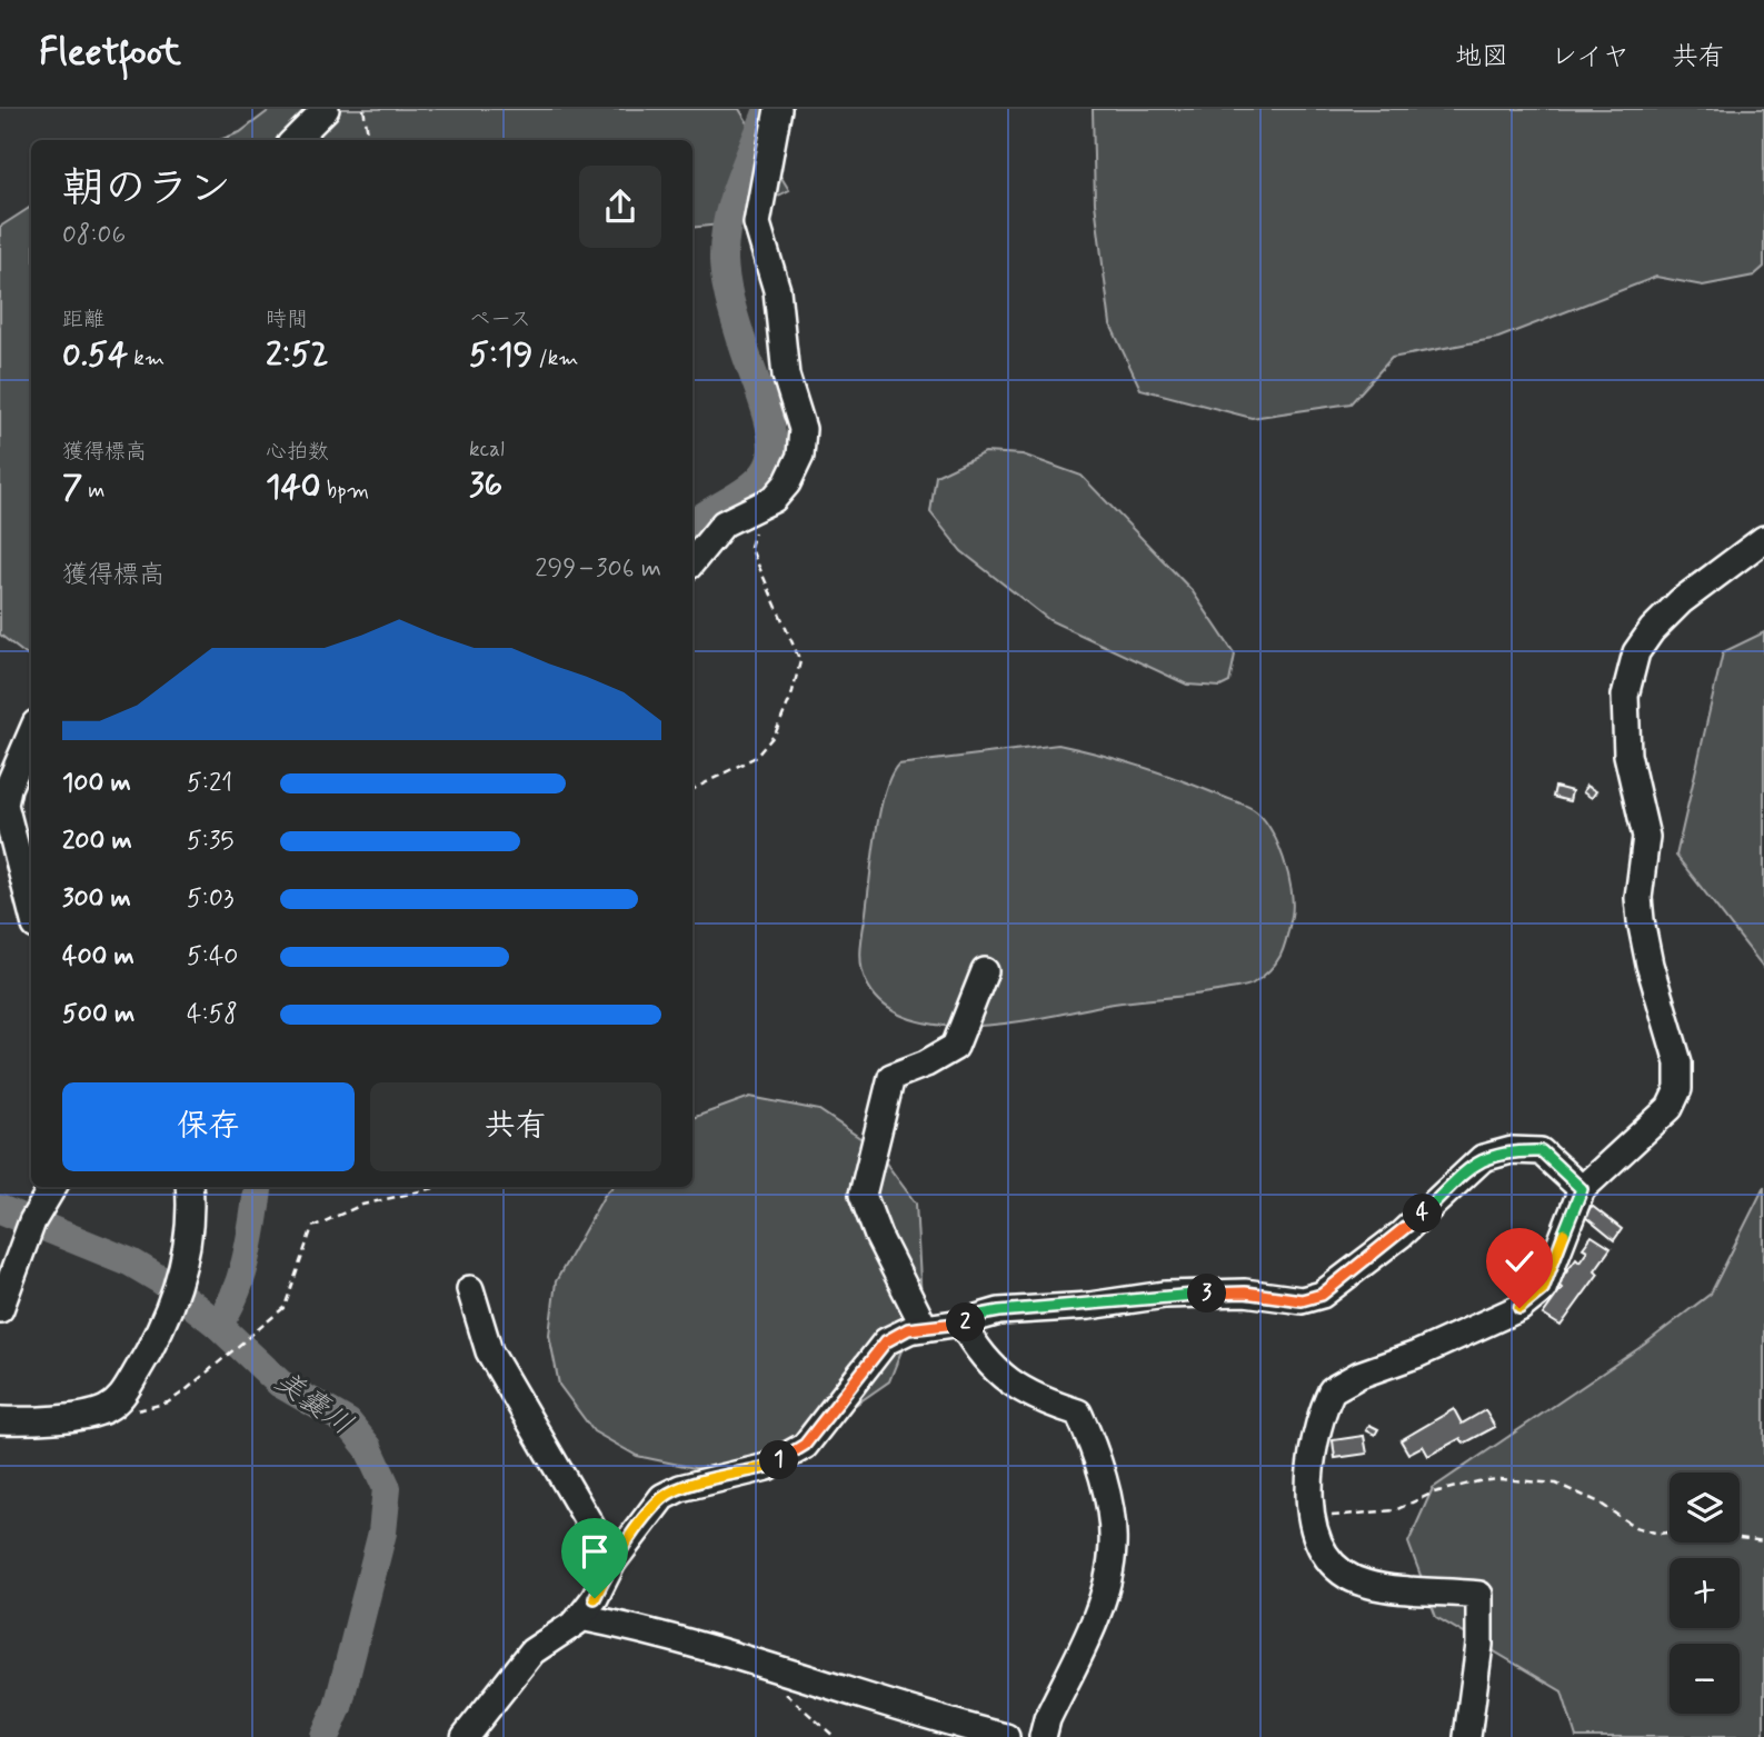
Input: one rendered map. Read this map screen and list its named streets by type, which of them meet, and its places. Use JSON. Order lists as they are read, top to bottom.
{
  "water": ["美嚢川"],
  "page": {
    "header": "Fleetfoot",
    "nav": ["地図", "レイヤ", "共有"],
    "heading": ["朝のラン", "08:06"],
    "stats": [
      ["距離", "0.54 km"],
      ["時間", "2:52"],
      ["ペース", "5:19 /km"],
      ["獲得標高", "7 m"],
      ["心拍数", "140 bpm"],
      ["kcal", "36"]
    ],
    "chart": ["獲得標高", "299–306 m"],
    "list": [
      {
        "name": "100 m",
        "note": "5:21"
      },
      {
        "name": "200 m",
        "note": "5:35"
      },
      {
        "name": "300 m",
        "note": "5:03"
      },
      {
        "name": "400 m",
        "note": "5:40"
      },
      {
        "name": "500 m",
        "note": "4:58"
      }
    ],
    "buttons": ["保存", "共有"],
    "pins": [
      "4",
      "3",
      "2",
      "1"
    ],
    "map_buttons": ["+", "−"]
  }
}
